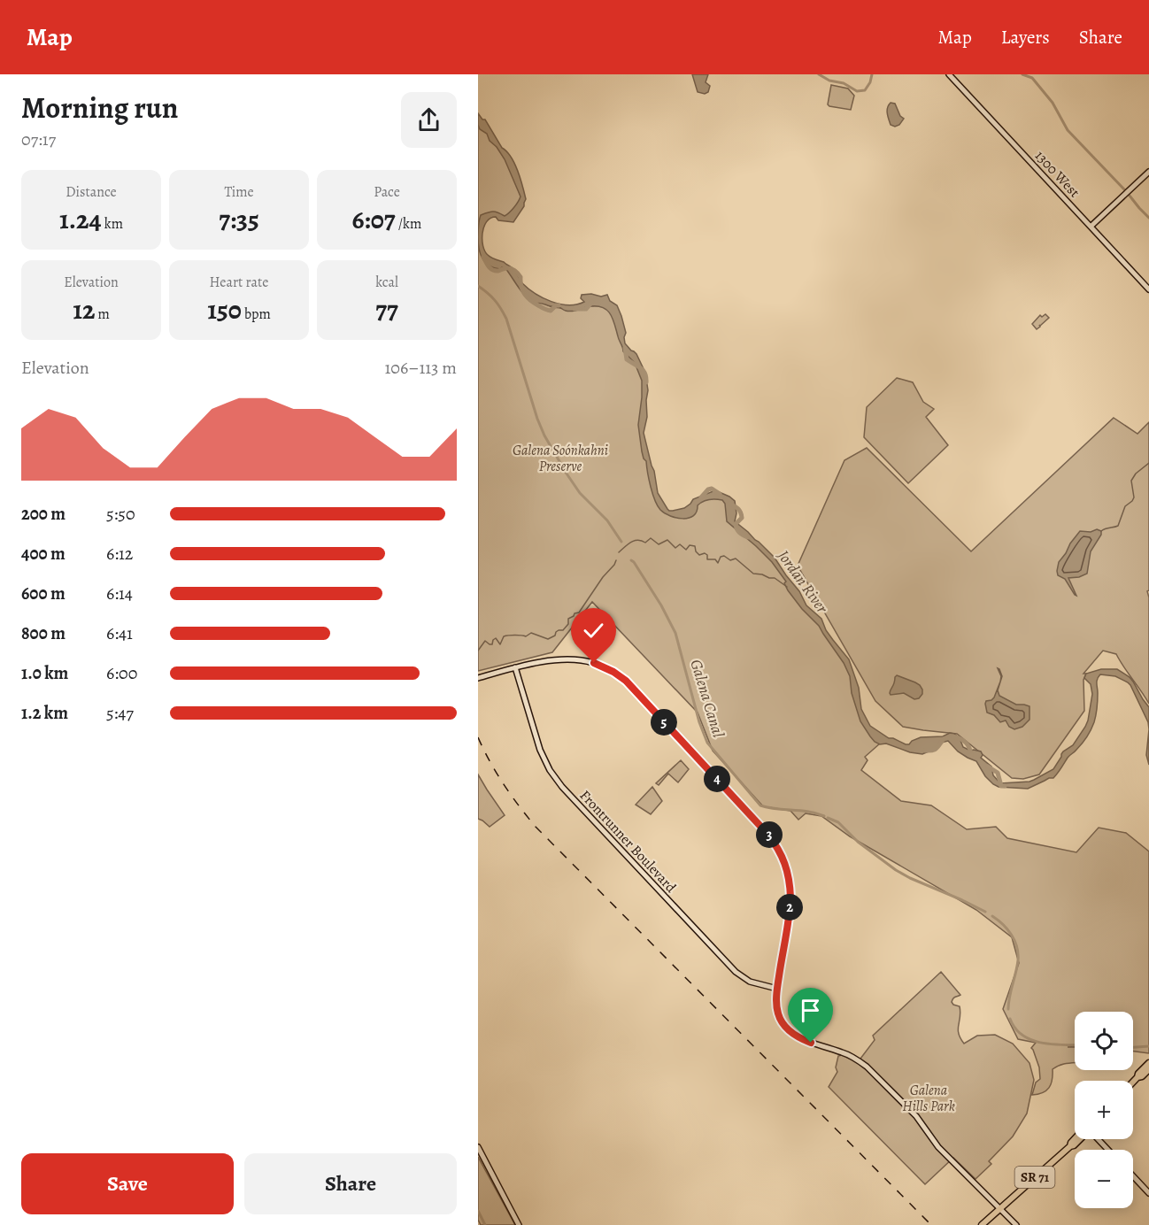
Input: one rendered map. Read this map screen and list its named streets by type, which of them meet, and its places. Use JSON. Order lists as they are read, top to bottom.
{
  "streets": {
    "main road": ["SR 71"],
    "street": ["1300 West", "Frontrunner Boulevard"]
  },
  "water": ["Jordan River", "Galena Canal"],
  "parks": ["Galena Soónkahni Preserve", "Galena Hills Park"],
  "page": {
    "header": "Map",
    "nav": ["Map", "Layers", "Share"],
    "heading": ["Morning run", "07:17"],
    "stats": [
      ["Distance", "1.24 km"],
      ["Time", "7:35"],
      ["Pace", "6:07 /km"],
      ["Elevation", "12 m"],
      ["Heart rate", "150 bpm"],
      ["kcal", "77"]
    ],
    "chart": ["Elevation", "106–113 m"],
    "list": [
      {
        "name": "200 m",
        "note": "5:50"
      },
      {
        "name": "400 m",
        "note": "6:12"
      },
      {
        "name": "600 m",
        "note": "6:14"
      },
      {
        "name": "800 m",
        "note": "6:41"
      },
      {
        "name": "1.0 km",
        "note": "6:00"
      },
      {
        "name": "1.2 km",
        "note": "5:47"
      }
    ],
    "pins": [
      "5",
      "4",
      "3",
      "2"
    ],
    "map_buttons": ["+", "−"],
    "buttons": ["Save", "Share"]
  }
}
